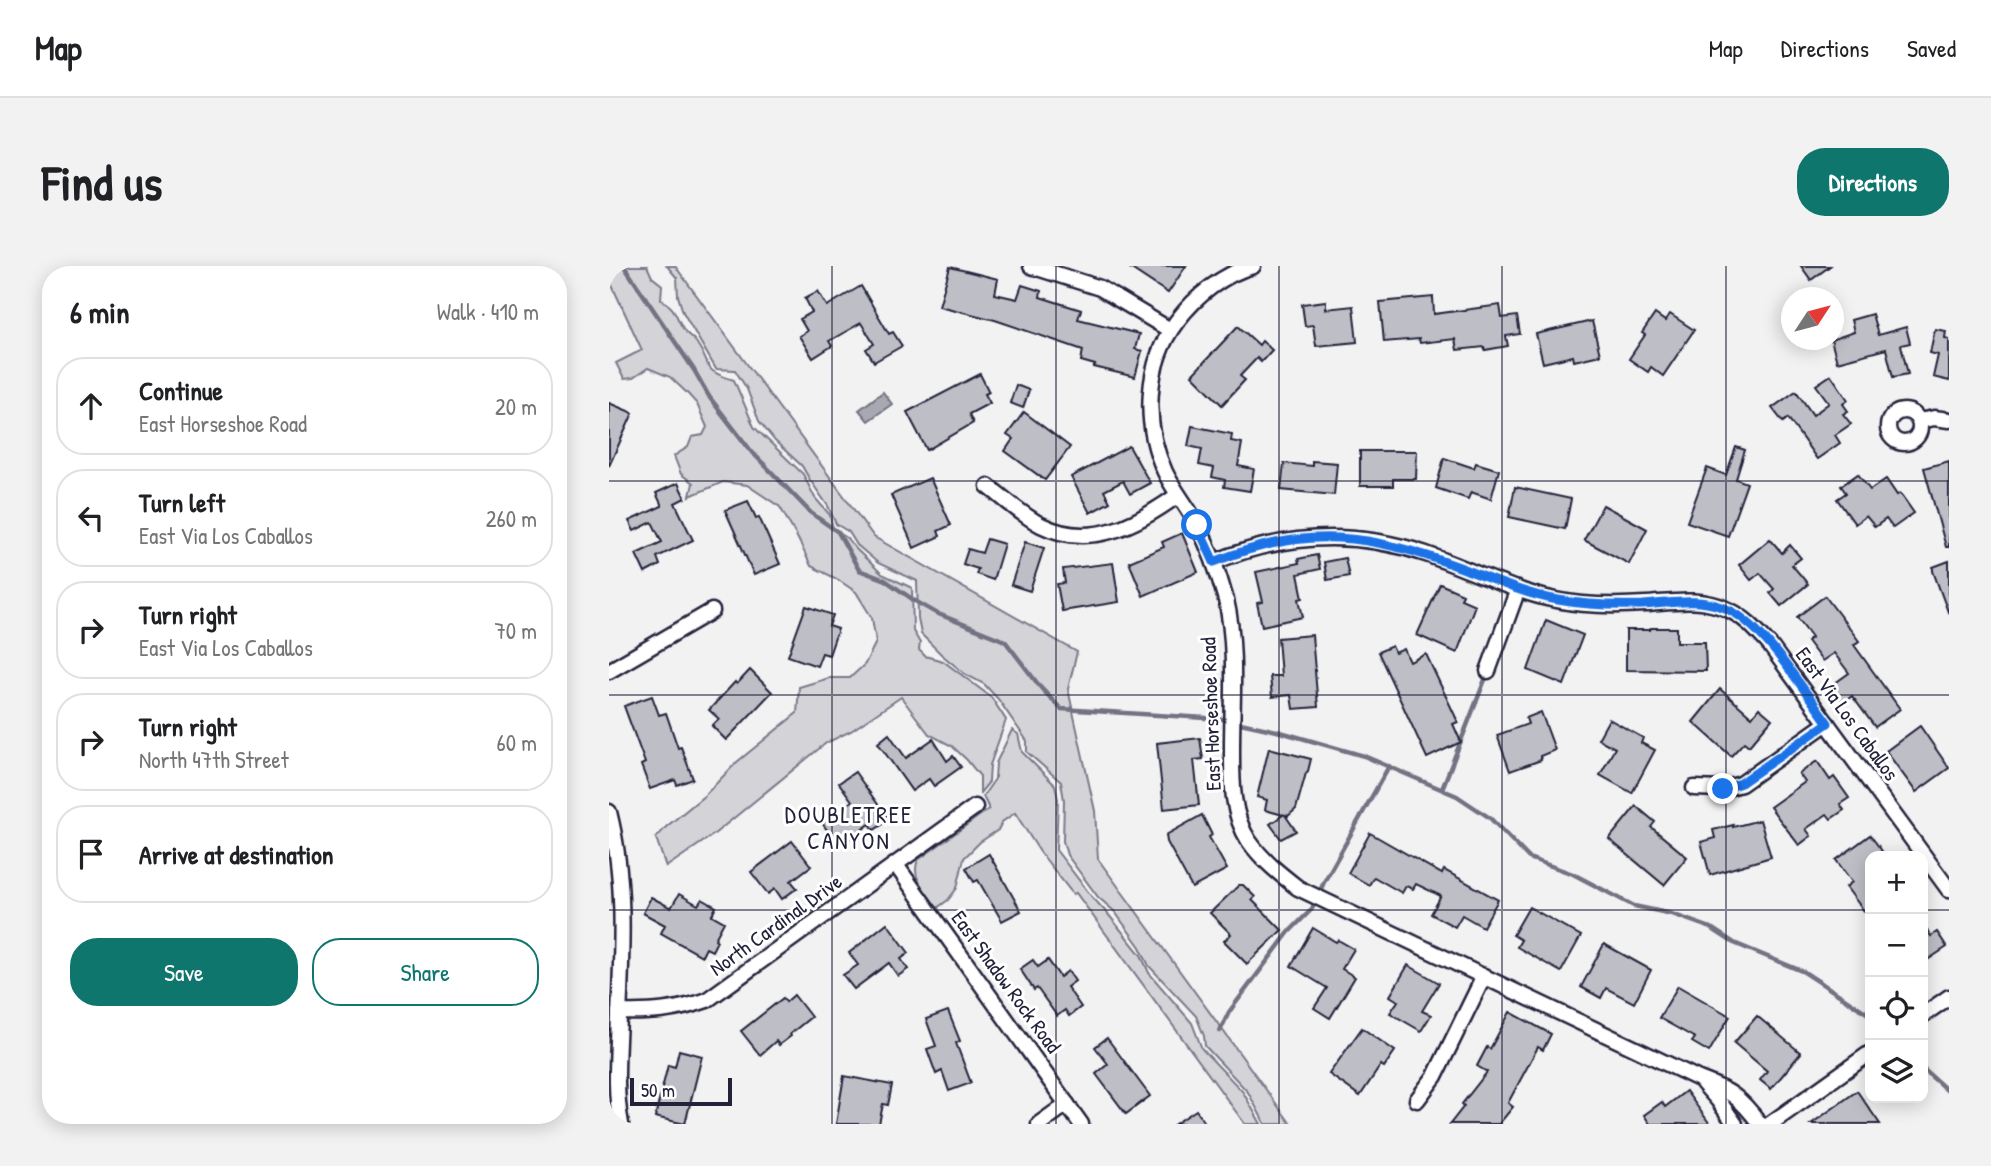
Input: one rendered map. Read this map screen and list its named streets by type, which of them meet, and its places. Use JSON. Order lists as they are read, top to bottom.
{
  "streets": {
    "street": [
      "East Horseshoe Road",
      "East Via Los Caballos",
      "North Cardinal Drive",
      "East Shadow Rock Road"
    ]
  },
  "crossings": [
    ["East Horseshoe Road", "East Via Los Caballos"],
    ["North Cardinal Drive", "East Shadow Rock Road"]
  ],
  "districts": ["DOUBLETREE CANYON"],
  "scale_bar": "50 m",
  "north": "top right",
  "page": {
    "header": "Map",
    "nav": ["Map", "Directions", "Saved"],
    "buttons": [
      "Directions",
      ["Save", "Share"]
    ],
    "title": "Find us",
    "heading": ["6 min", "Walk · 410 m"],
    "list": [
      ["Continue", "East Horseshoe Road", "20 m"],
      ["Turn left", "East Via Los Caballos", "260 m"],
      ["Turn right", "East Via Los Caballos", "70 m"],
      ["Turn right", "North 47th Street", "60 m"],
      "Arrive at destination"
    ],
    "map_buttons": ["+", "−"],
    "scale": "50 m"
  }
}
